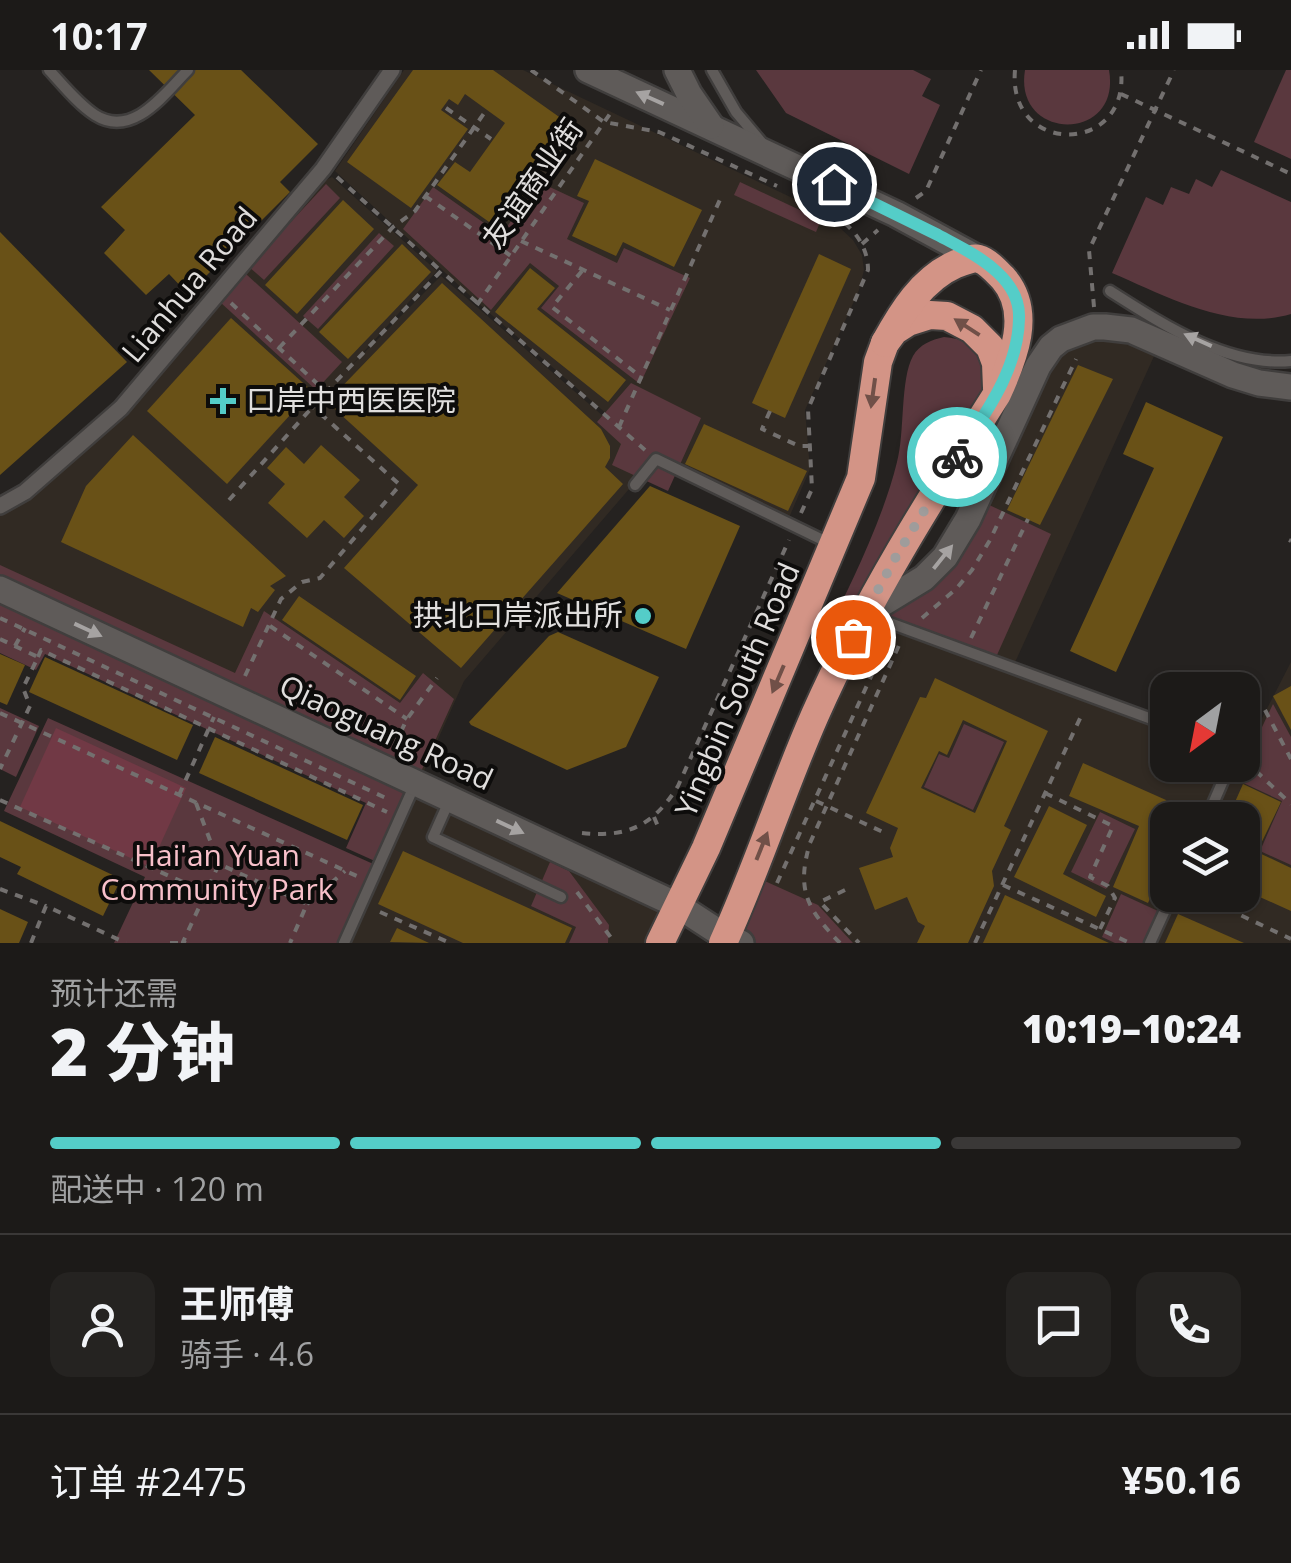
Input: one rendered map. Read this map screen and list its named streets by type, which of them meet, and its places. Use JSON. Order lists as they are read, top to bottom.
{
  "streets": {
    "highway": ["Yingbin South Road"],
    "street": ["Lianhua Road", "Qiaoguang Road"],
    "path": ["友谊商业街"]
  },
  "crossings": [
    ["Yingbin South Road", "Qiaoguang Road"]
  ],
  "one_way": ["Qiaoguang Road"],
  "parks": ["Hai'an Yuan Community Park"],
  "places": {
    "health": ["口岸中西医医院"],
    "other": ["拱北口岸派出所"]
  },
  "north": "bottom left",
  "page": {
    "status": "10:17",
    "heading": ["2 分钟", "预计还需", "10:19–10:24"],
    "panel": [
      "王师傅",
      "骑手 · 4.6",
      "订单 #2475",
      "¥50.16"
    ],
    "bar": "配送中 · 120 m"
  }
}
